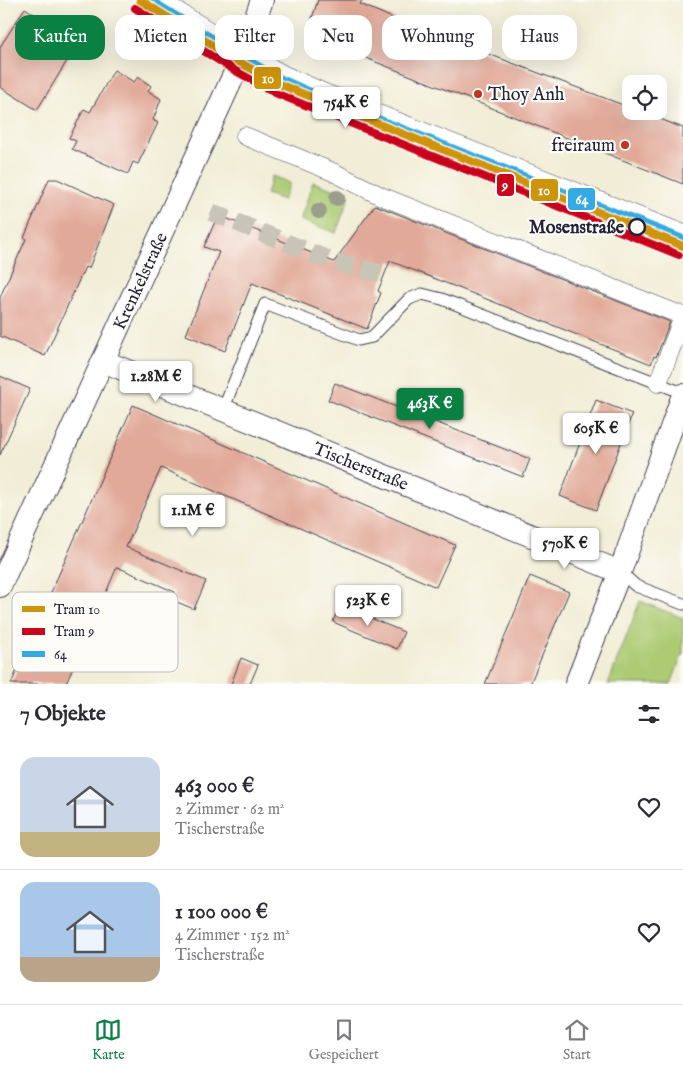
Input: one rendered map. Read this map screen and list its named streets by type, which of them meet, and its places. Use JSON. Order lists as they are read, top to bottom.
{
  "streets": {
    "street": ["Krenkelstraße", "Tischerstraße"]
  },
  "crossings": [
    ["Krenkelstraße", "Tischerstraße"]
  ],
  "places": ["Thoy Anh", "freiraum", "Mosenstraße"],
  "lines": ["tram line 10", "transit line 64", "tram line 9"],
  "legend": ["Tram 10", "Tram 9", "64"],
  "page": {
    "chip": [
      "Kaufen",
      "Mieten",
      "Filter",
      "Neu",
      "Wohnung",
      "Haus"
    ],
    "price": [
      "754K €",
      "1.28M €",
      "463K €",
      "605K €",
      "1.1M €",
      "570K €",
      "523K €"
    ],
    "heading": "7 Objekte",
    "list": [
      {
        "name": "463 000 €",
        "note": "2 Zimmer · 62 m² · Tischerstraße"
      },
      {
        "name": "1 100 000 €",
        "note": "4 Zimmer · 152 m² · Tischerstraße"
      }
    ],
    "tabs": ["Karte", "Gespeichert", "Start"]
  }
}
